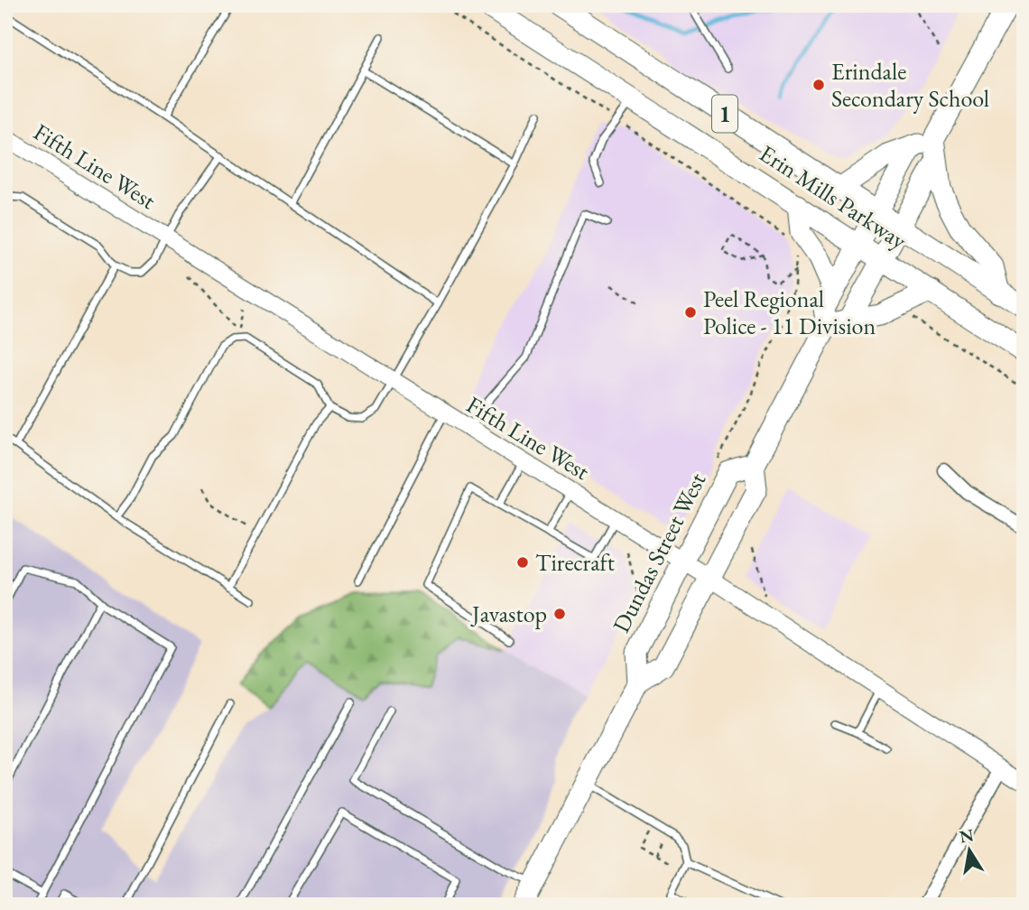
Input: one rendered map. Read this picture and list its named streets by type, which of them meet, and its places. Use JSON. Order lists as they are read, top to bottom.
{
  "streets": {
    "main road": ["1", "Erin Mills Parkway", "Dundas Street West"],
    "street": ["Fifth Line West"]
  },
  "crossings": [
    ["Fifth Line West", "Dundas Street West"]
  ],
  "places": [
    "Erindale Secondary School",
    "Peel Regional Police - 11 Division",
    "Tirecraft",
    "Javastop"
  ],
  "north": "top"
}
